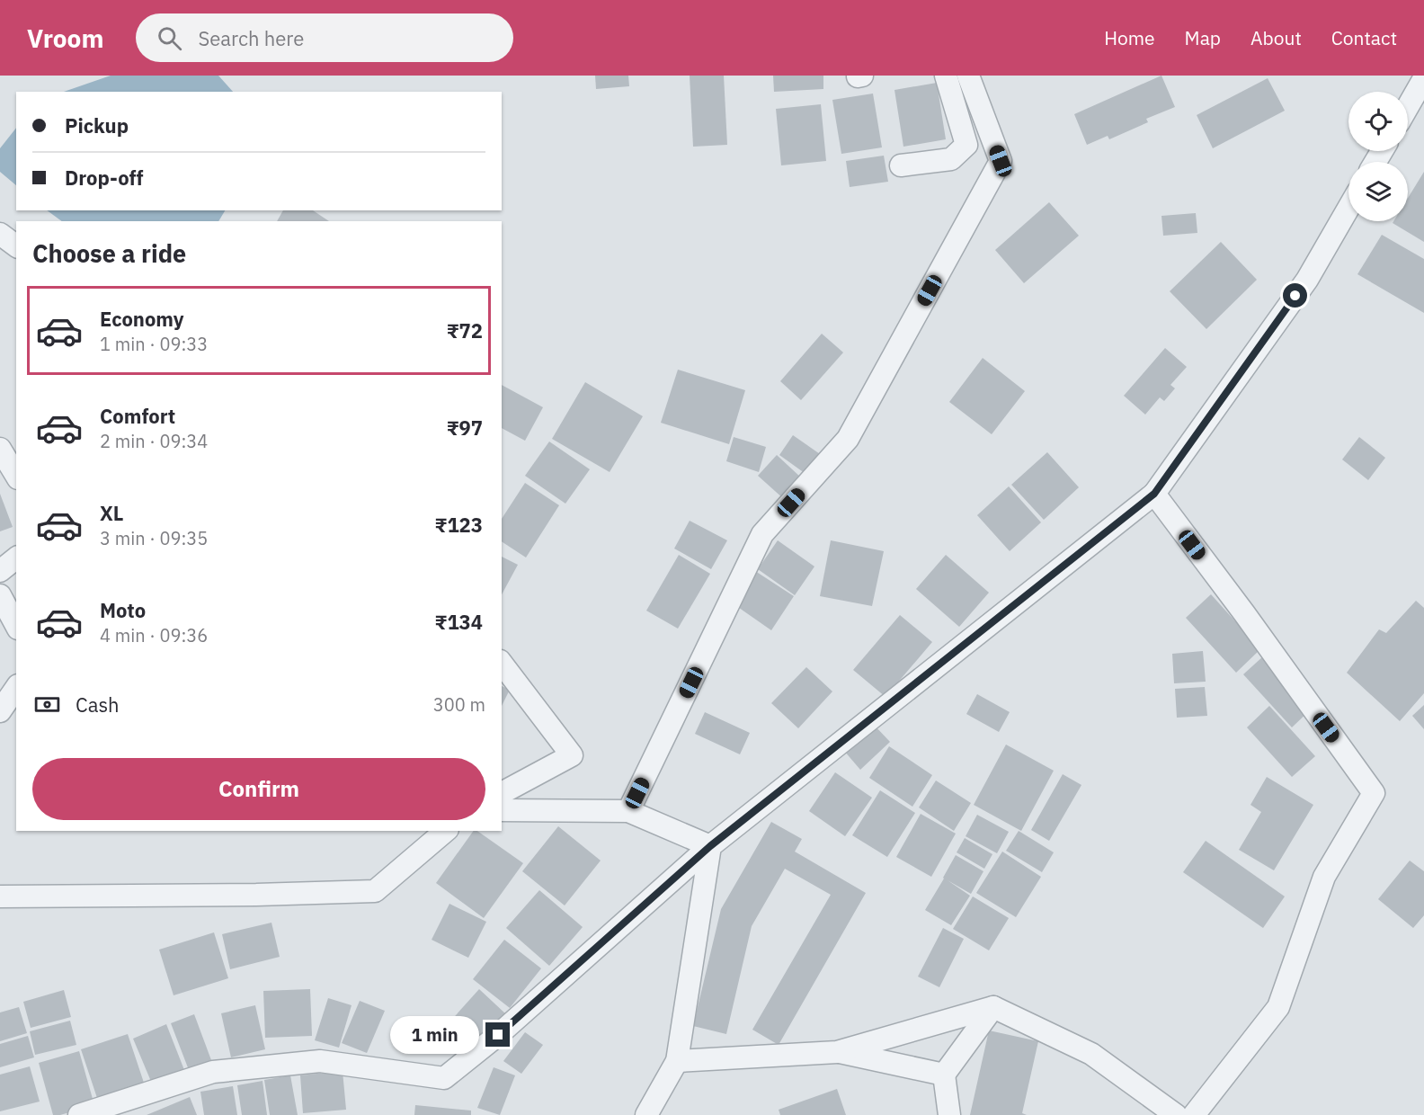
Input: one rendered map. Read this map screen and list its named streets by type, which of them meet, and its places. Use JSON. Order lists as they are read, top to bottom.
{
  "page": {
    "header": "Vroom",
    "search": "Search here",
    "nav": [
      "Home",
      "Map",
      "About",
      "Contact"
    ],
    "banner": ["Pickup", "Drop-off"],
    "heading": "Choose a ride",
    "list": [
      {
        "name": "Economy",
        "note": "1 min · 09:33",
        "value": "₹72"
      },
      {
        "name": "Comfort",
        "note": "2 min · 09:34",
        "value": "₹97"
      },
      {
        "name": "XL",
        "note": "3 min · 09:35",
        "value": "₹123"
      },
      {
        "name": "Moto",
        "note": "4 min · 09:36",
        "value": "₹134"
      }
    ],
    "pay": ["Cash", "300 m"],
    "buttons": "Confirm",
    "bubble": "1 min"
  }
}
